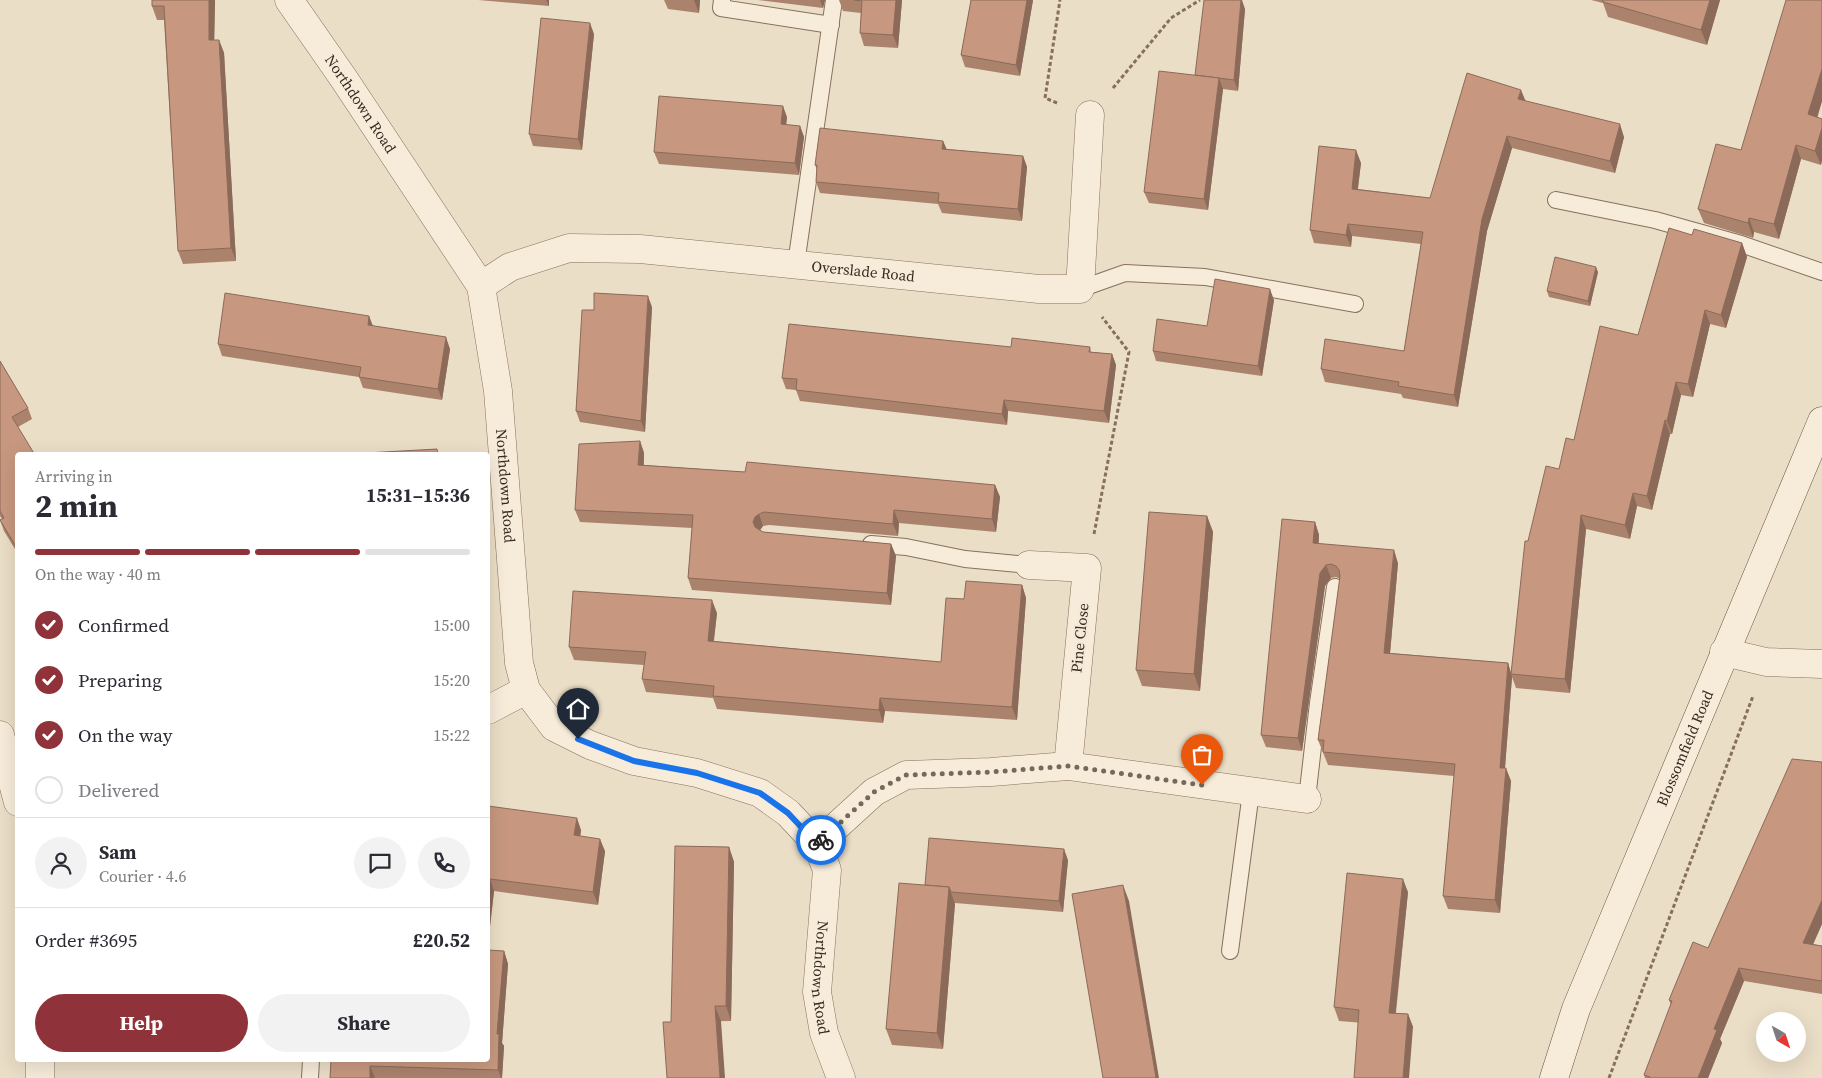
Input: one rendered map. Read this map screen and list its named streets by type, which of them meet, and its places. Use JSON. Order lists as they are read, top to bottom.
{
  "streets": {
    "street": [
      "Northdown Road",
      "Overslade Road",
      "Pine Close",
      "Blossomfield Road"
    ]
  },
  "crossings": [
    ["Northdown Road", "Overslade Road"]
  ],
  "north": "bottom right",
  "page": {
    "heading": ["2 min", "Arriving in", "15:31–15:36"],
    "panel": [
      "Sam",
      "Courier · 4.6",
      "Order #3695",
      "£20.52"
    ],
    "bar": "On the way · 40 m",
    "list": [
      ["Confirmed", "15:00"],
      ["Preparing", "15:20"],
      ["On the way", "15:22"],
      "Delivered"
    ],
    "buttons": ["Help", "Share"]
  }
}
